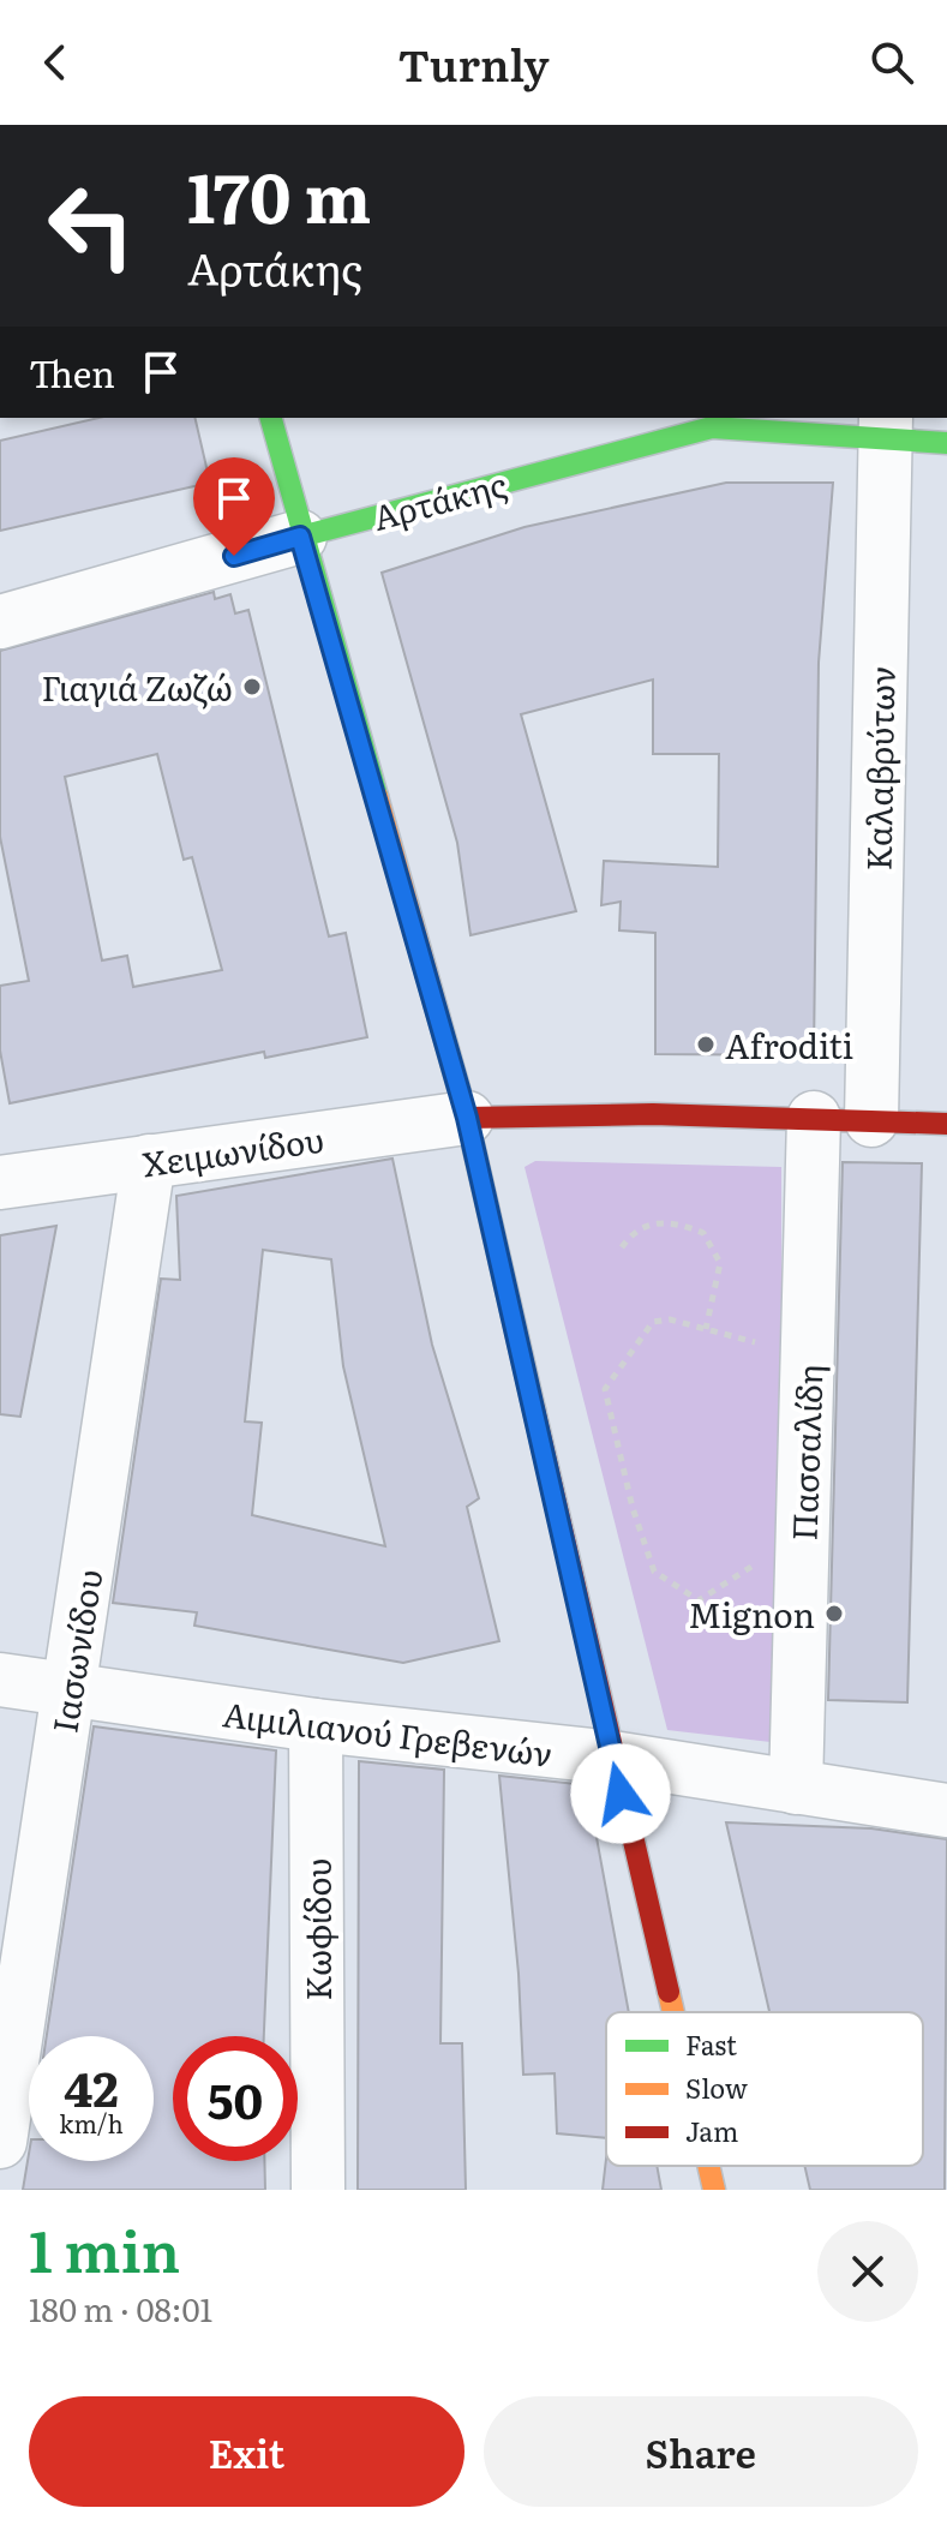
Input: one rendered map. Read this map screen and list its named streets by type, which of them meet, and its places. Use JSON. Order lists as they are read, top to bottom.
{
  "streets": {
    "main road": ["Αρτάκης"],
    "street": [
      "Καλαβρύτων",
      "Χειμωνίδου",
      "Πασσαλίδη",
      "Ιασωνίδου",
      "Αιμιλιανού Γρεβενών",
      "Κωφίδου"
    ]
  },
  "crossings": [
    ["Αρτάκης", "Καλαβρύτων"],
    ["Χειμωνίδου", "Ιασωνίδου"],
    ["Πασσαλίδη", "Αιμιλιανού Γρεβενών"],
    ["Ιασωνίδου", "Αιμιλιανού Γρεβενών"],
    ["Αιμιλιανού Γρεβενών", "Κωφίδου"]
  ],
  "places": ["Γιαγιά Ζωζώ", "Afroditi", "Mignon"],
  "legend": ["Fast", "Slow", "Jam"],
  "page": {
    "header": "Turnly",
    "turn": ["170 m", "Αρτάκης"],
    "then": "Then",
    "speed": "42 km/h",
    "limit": "50",
    "heading": ["1 min", "180 m · 08:01"],
    "buttons": ["Exit", "Share"]
  }
}
